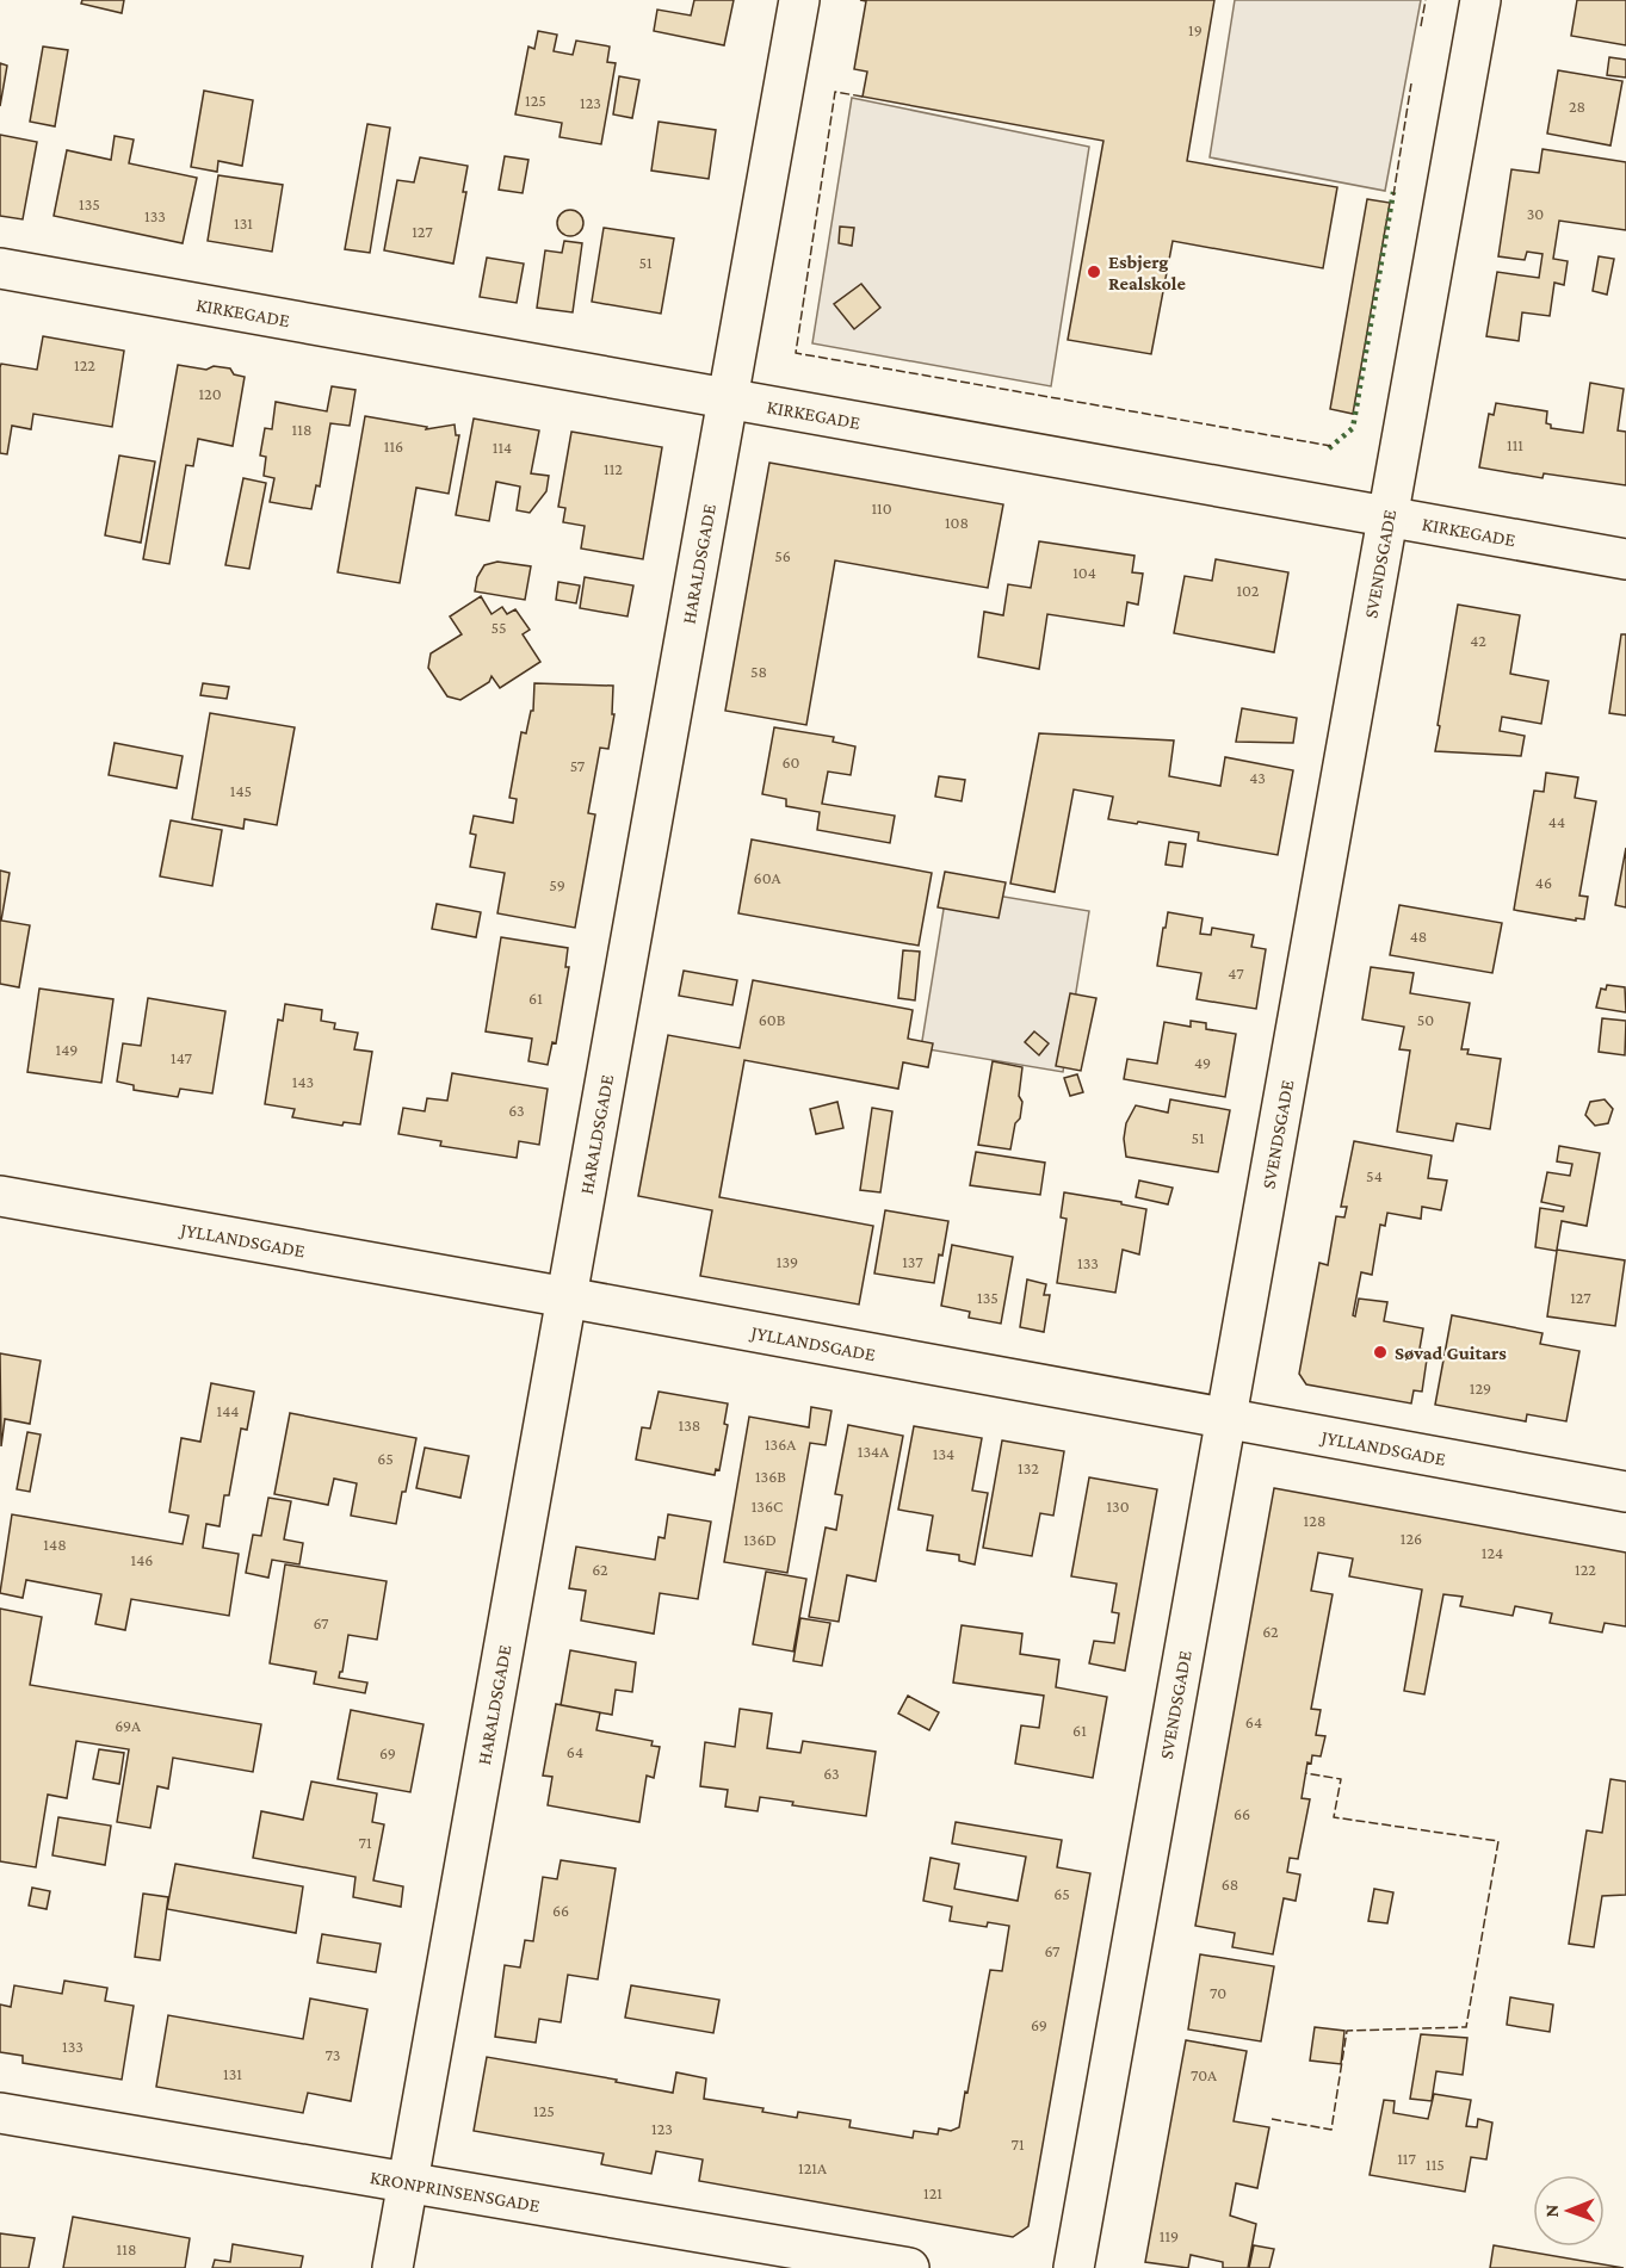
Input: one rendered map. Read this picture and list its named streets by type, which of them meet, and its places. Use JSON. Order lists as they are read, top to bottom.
{
  "streets": {
    "street": [
      "KIRKEGADE",
      "HARALDSGADE",
      "SVENDSGADE",
      "JYLLANDSGADE",
      "KRONPRINSENSGADE"
    ]
  },
  "crossings": [
    ["KIRKEGADE", "HARALDSGADE"],
    ["KIRKEGADE", "SVENDSGADE"],
    ["HARALDSGADE", "JYLLANDSGADE"],
    ["HARALDSGADE", "KRONPRINSENSGADE"],
    ["SVENDSGADE", "JYLLANDSGADE"]
  ],
  "places": ["Esbjerg Realskole", "Søvad Guitars"],
  "house_numbers": [
    "19",
    "125",
    "123",
    "28",
    "135",
    "30",
    "133",
    "131",
    "127",
    "51",
    "122",
    "120",
    "118",
    "111",
    "116",
    "114",
    "112",
    "110",
    "108",
    "56",
    "104",
    "102",
    "55",
    "42",
    "58",
    "60",
    "57",
    "43",
    "145",
    "44",
    "60A",
    "46",
    "59",
    "48",
    "47",
    "61",
    "60B",
    "50",
    "149",
    "147",
    "49",
    "143",
    "63",
    "51",
    "54",
    "139",
    "137",
    "133",
    "135",
    "127",
    "129",
    "144",
    "138",
    "136A",
    "134A",
    "134",
    "65",
    "132",
    "136B",
    "136C",
    "130",
    "128",
    "126",
    "136D",
    "148",
    "124",
    "146",
    "62",
    "122",
    "67",
    "62",
    "64",
    "69A",
    "61",
    "64",
    "69",
    "63",
    "66",
    "71",
    "68",
    "65",
    "66",
    "67",
    "70",
    "69",
    "133",
    "73",
    "131",
    "70A",
    "125",
    "123",
    "71",
    "117",
    "115",
    "121A",
    "121",
    "119",
    "118"
  ],
  "north": "left"
}
